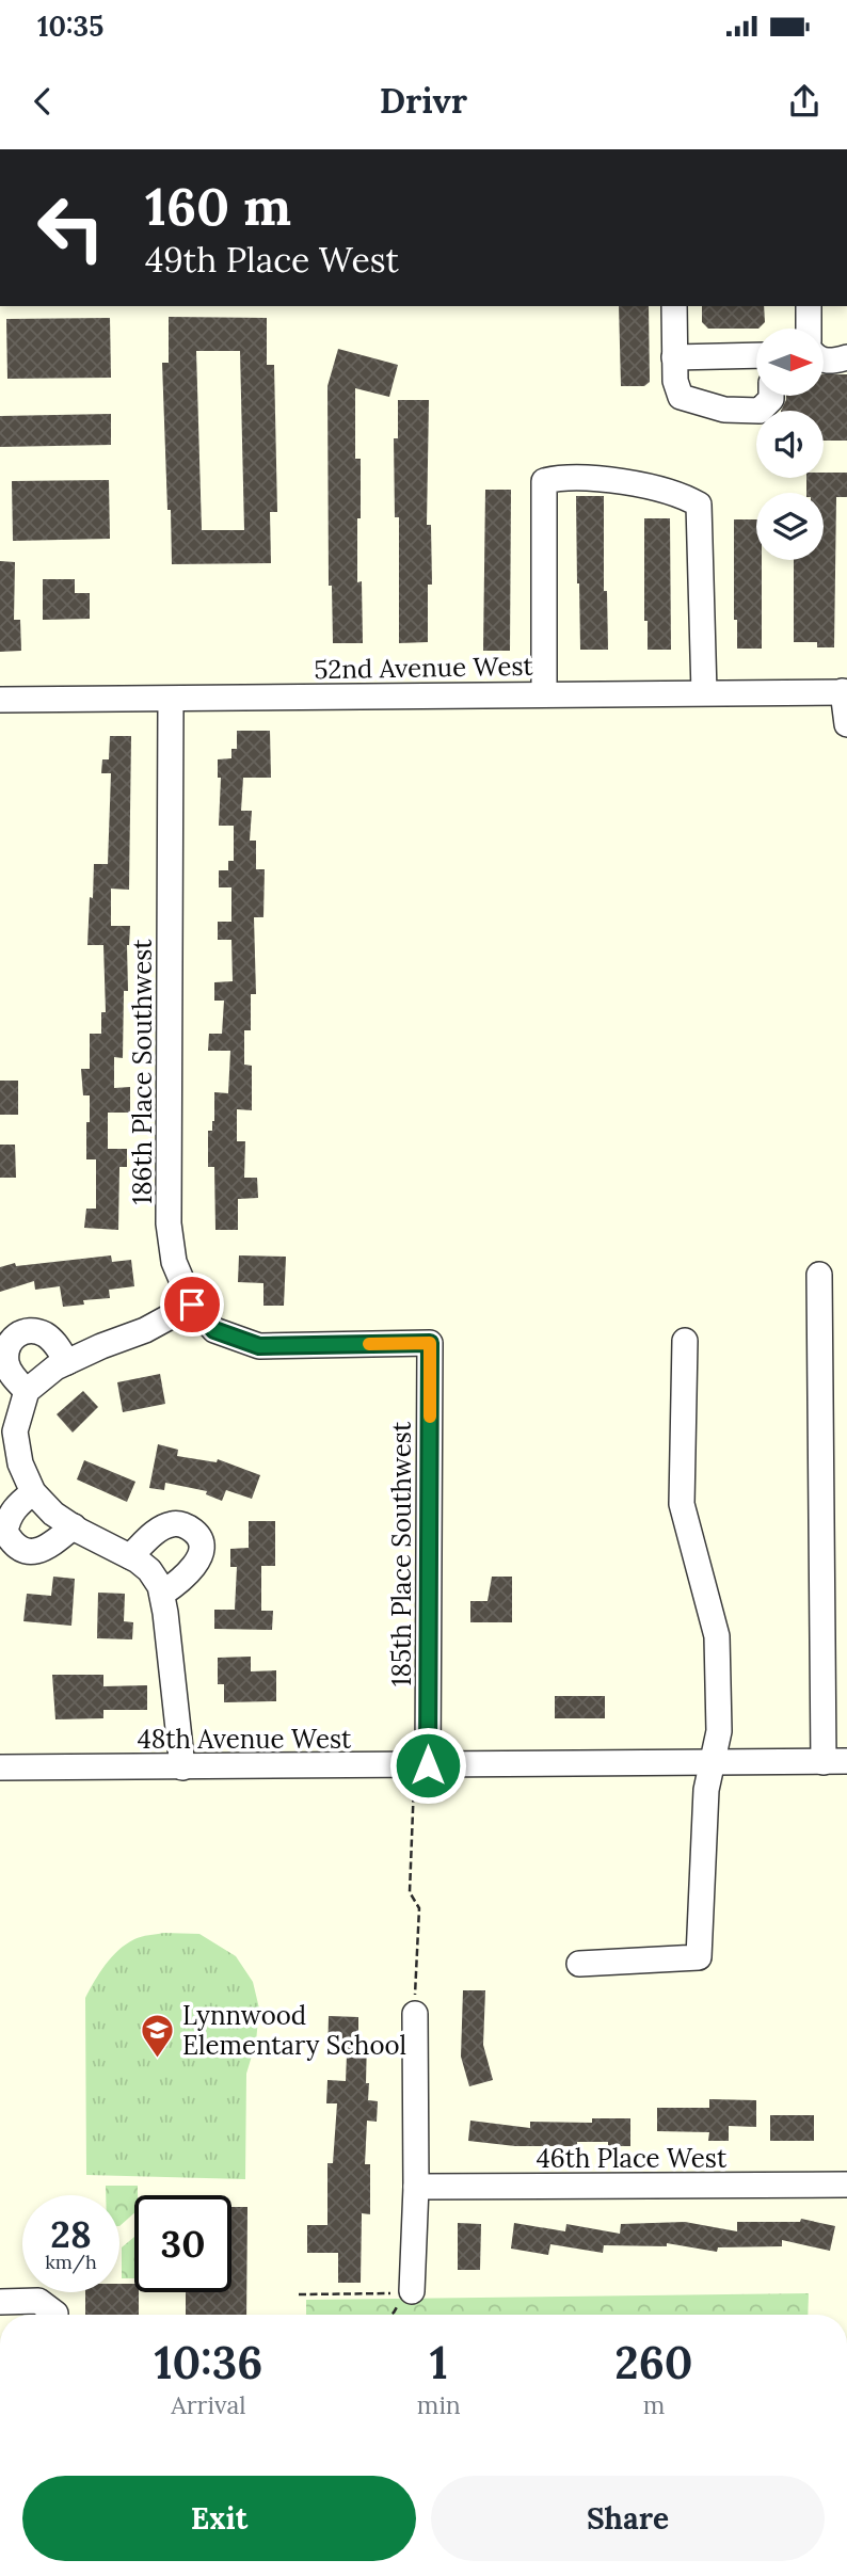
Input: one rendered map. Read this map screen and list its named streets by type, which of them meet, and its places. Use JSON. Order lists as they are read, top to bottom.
{
  "streets": {
    "street": [
      "52nd Avenue West",
      "186th Place Southwest",
      "185th Place Southwest",
      "48th Avenue West",
      "46th Place West"
    ]
  },
  "crossings": [
    ["52nd Avenue West", "186th Place Southwest"],
    ["186th Place Southwest", "185th Place Southwest"],
    ["185th Place Southwest", "48th Avenue West"]
  ],
  "places": {
    "school or university": ["Lynnwood Elementary School"]
  },
  "north": "right",
  "page": {
    "status": "10:35",
    "header": "Drivr",
    "turn": ["160 m", "49th Place West"],
    "speed": "28 km/h",
    "limit": "30",
    "eta": [
      "10:36",
      "Arrival",
      "1",
      "min",
      "260",
      "m"
    ],
    "buttons": ["Exit", "Share"]
  }
}
